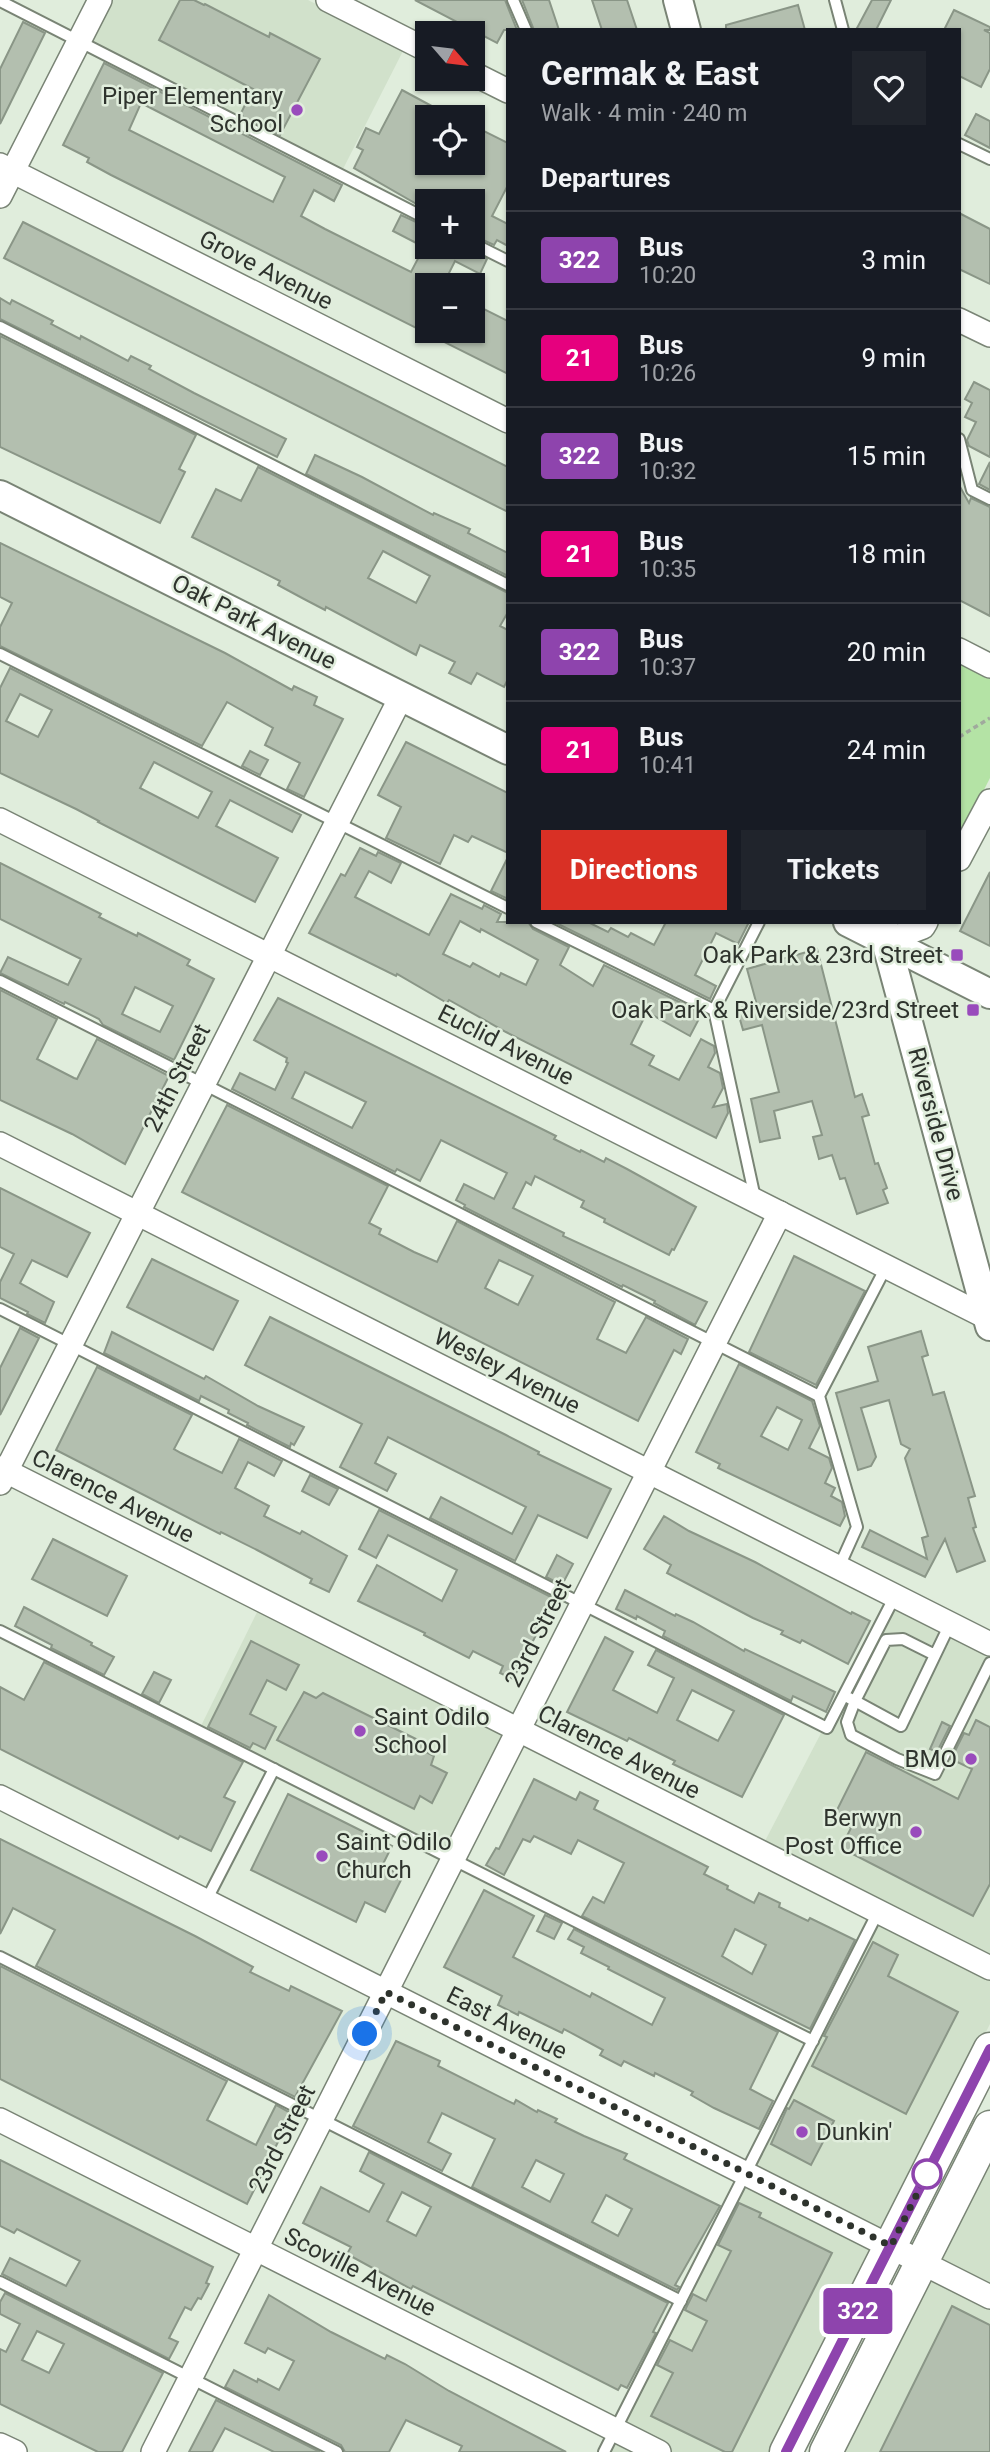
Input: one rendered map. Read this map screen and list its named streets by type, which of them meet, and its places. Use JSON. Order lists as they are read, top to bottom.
{
  "streets": {
    "street": [
      "Grove Avenue",
      "Oak Park Avenue",
      "Euclid Avenue",
      "24th Street",
      "Riverside Drive",
      "Wesley Avenue",
      "Clarence Avenue",
      "23rd Street",
      "East Avenue",
      "Scoville Avenue"
    ]
  },
  "crossings": [
    ["Oak Park Avenue", "24th Street"],
    ["Euclid Avenue", "24th Street"],
    ["Euclid Avenue", "Riverside Drive"],
    ["Euclid Avenue", "23rd Street"],
    ["24th Street", "Wesley Avenue"],
    ["24th Street", "Clarence Avenue"],
    ["Wesley Avenue", "23rd Street"],
    ["Clarence Avenue", "23rd Street"],
    ["23rd Street", "East Avenue"],
    ["23rd Street", "Scoville Avenue"]
  ],
  "places": {
    "other": [
      "Piper Elementary School",
      "Saint Odilo School",
      "BMO",
      "Berwyn Post Office",
      "Saint Odilo Church",
      "Dunkin'"
    ],
    "transit": ["Oak Park & 23rd Street", "Oak Park & Riverside/23rd Street"]
  },
  "lines": ["bus line 322"],
  "north": "bottom right",
  "page": {
    "on_map": "322",
    "map_buttons": ["+", "−"],
    "heading": [
      ["Cermak & East", "Walk · 4 min · 240 m"],
      "Departures"
    ],
    "list": [
      {
        "mark": "322",
        "name": "Bus",
        "note": "10:20",
        "value": "3 min"
      },
      {
        "mark": "21",
        "name": "Bus",
        "note": "10:26",
        "value": "9 min"
      },
      {
        "mark": "322",
        "name": "Bus",
        "note": "10:32",
        "value": "15 min"
      },
      {
        "mark": "21",
        "name": "Bus",
        "note": "10:35",
        "value": "18 min"
      },
      {
        "mark": "322",
        "name": "Bus",
        "note": "10:37",
        "value": "20 min"
      },
      {
        "mark": "21",
        "name": "Bus",
        "note": "10:41",
        "value": "24 min"
      }
    ],
    "buttons": ["Directions", "Tickets"]
  }
}
